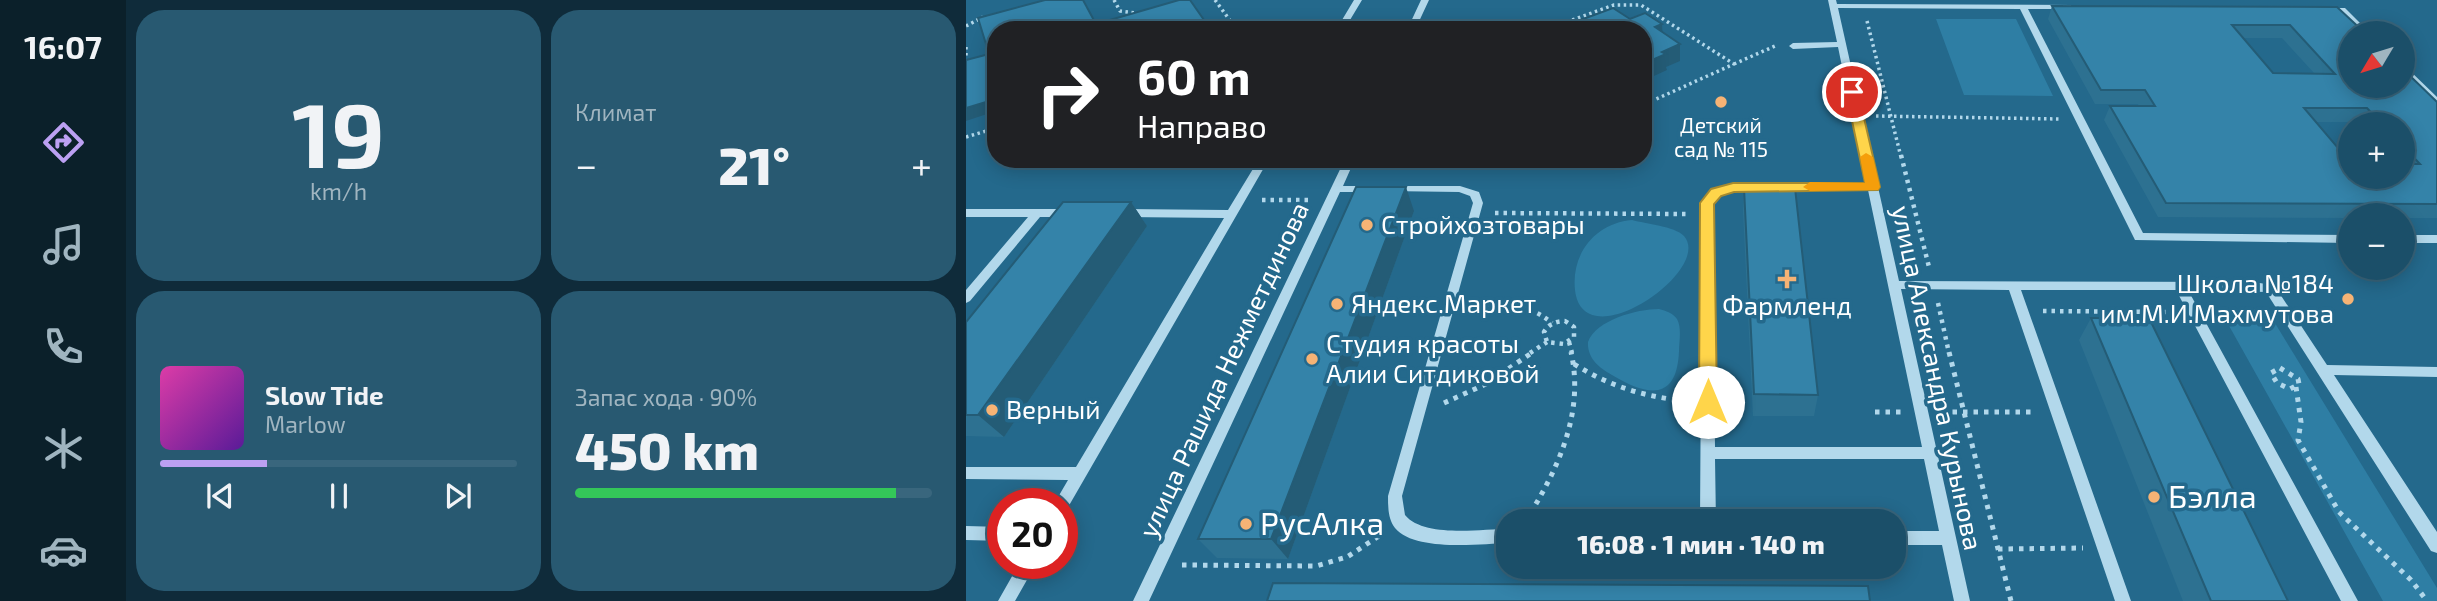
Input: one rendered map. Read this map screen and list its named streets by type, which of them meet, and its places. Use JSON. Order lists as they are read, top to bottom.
{
  "streets": {
    "street": ["улица Рашида Нежметдинова", "улица Александра Курынова"]
  },
  "places": {
    "other": [
      "Детский сад № 115",
      "Стройхозтовары",
      "Школа №184 им.М.И.Махмутова",
      "Яндекс.Маркет",
      "Студия красоты Алии Ситдиковой",
      "Верный",
      "Бэлла",
      "РусАлка"
    ],
    "health": ["Фармленд"]
  },
  "north": "bottom left",
  "page": {
    "tabs": "16:07",
    "tile": [
      ["19", "km/h"],
      "Климат",
      ["Запас хода · 90%", "450 km"]
    ],
    "map_buttons": ["+", "−"],
    "turn": ["60 m", "Направо"],
    "heat": ["−", "21°", "+"],
    "song": ["Slow Tide", "Marlow"],
    "limit": "20",
    "trip": "16:08 · 1 мин · 140 m"
  }
}
